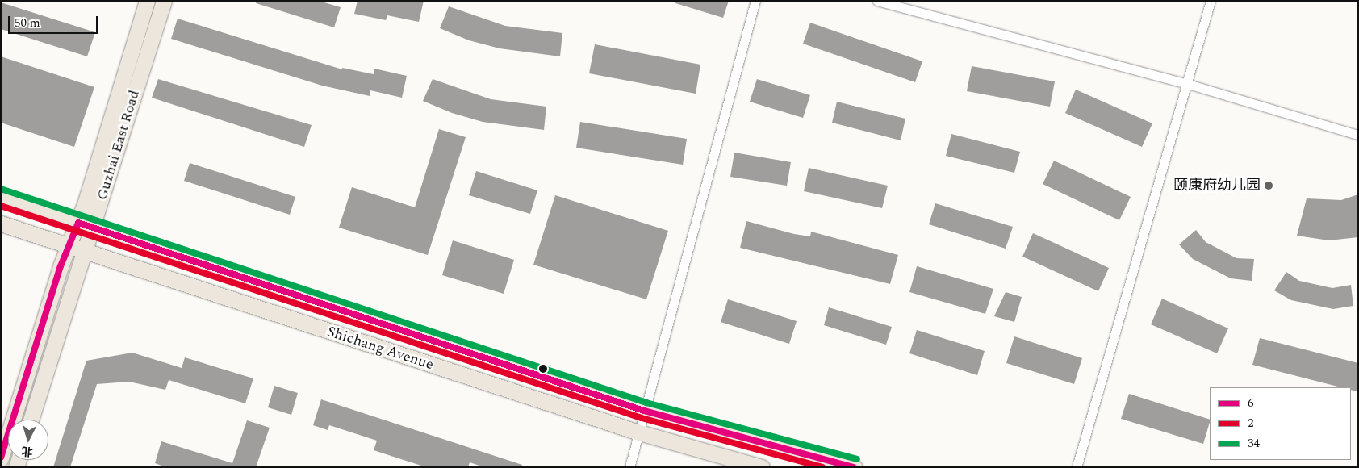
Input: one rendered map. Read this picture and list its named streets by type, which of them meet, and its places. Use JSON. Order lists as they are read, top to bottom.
{
  "streets": {
    "main road": ["Guzhai East Road", "Shichang Avenue"]
  },
  "crossings": [
    ["Guzhai East Road", "Shichang Avenue"]
  ],
  "places": ["颐康府幼儿园"],
  "lines": ["transit line 34", "transit line 2", "transit line 6"],
  "legend": ["6", "2", "34"],
  "scale_bar": "50 m",
  "north": "bottom"
}
